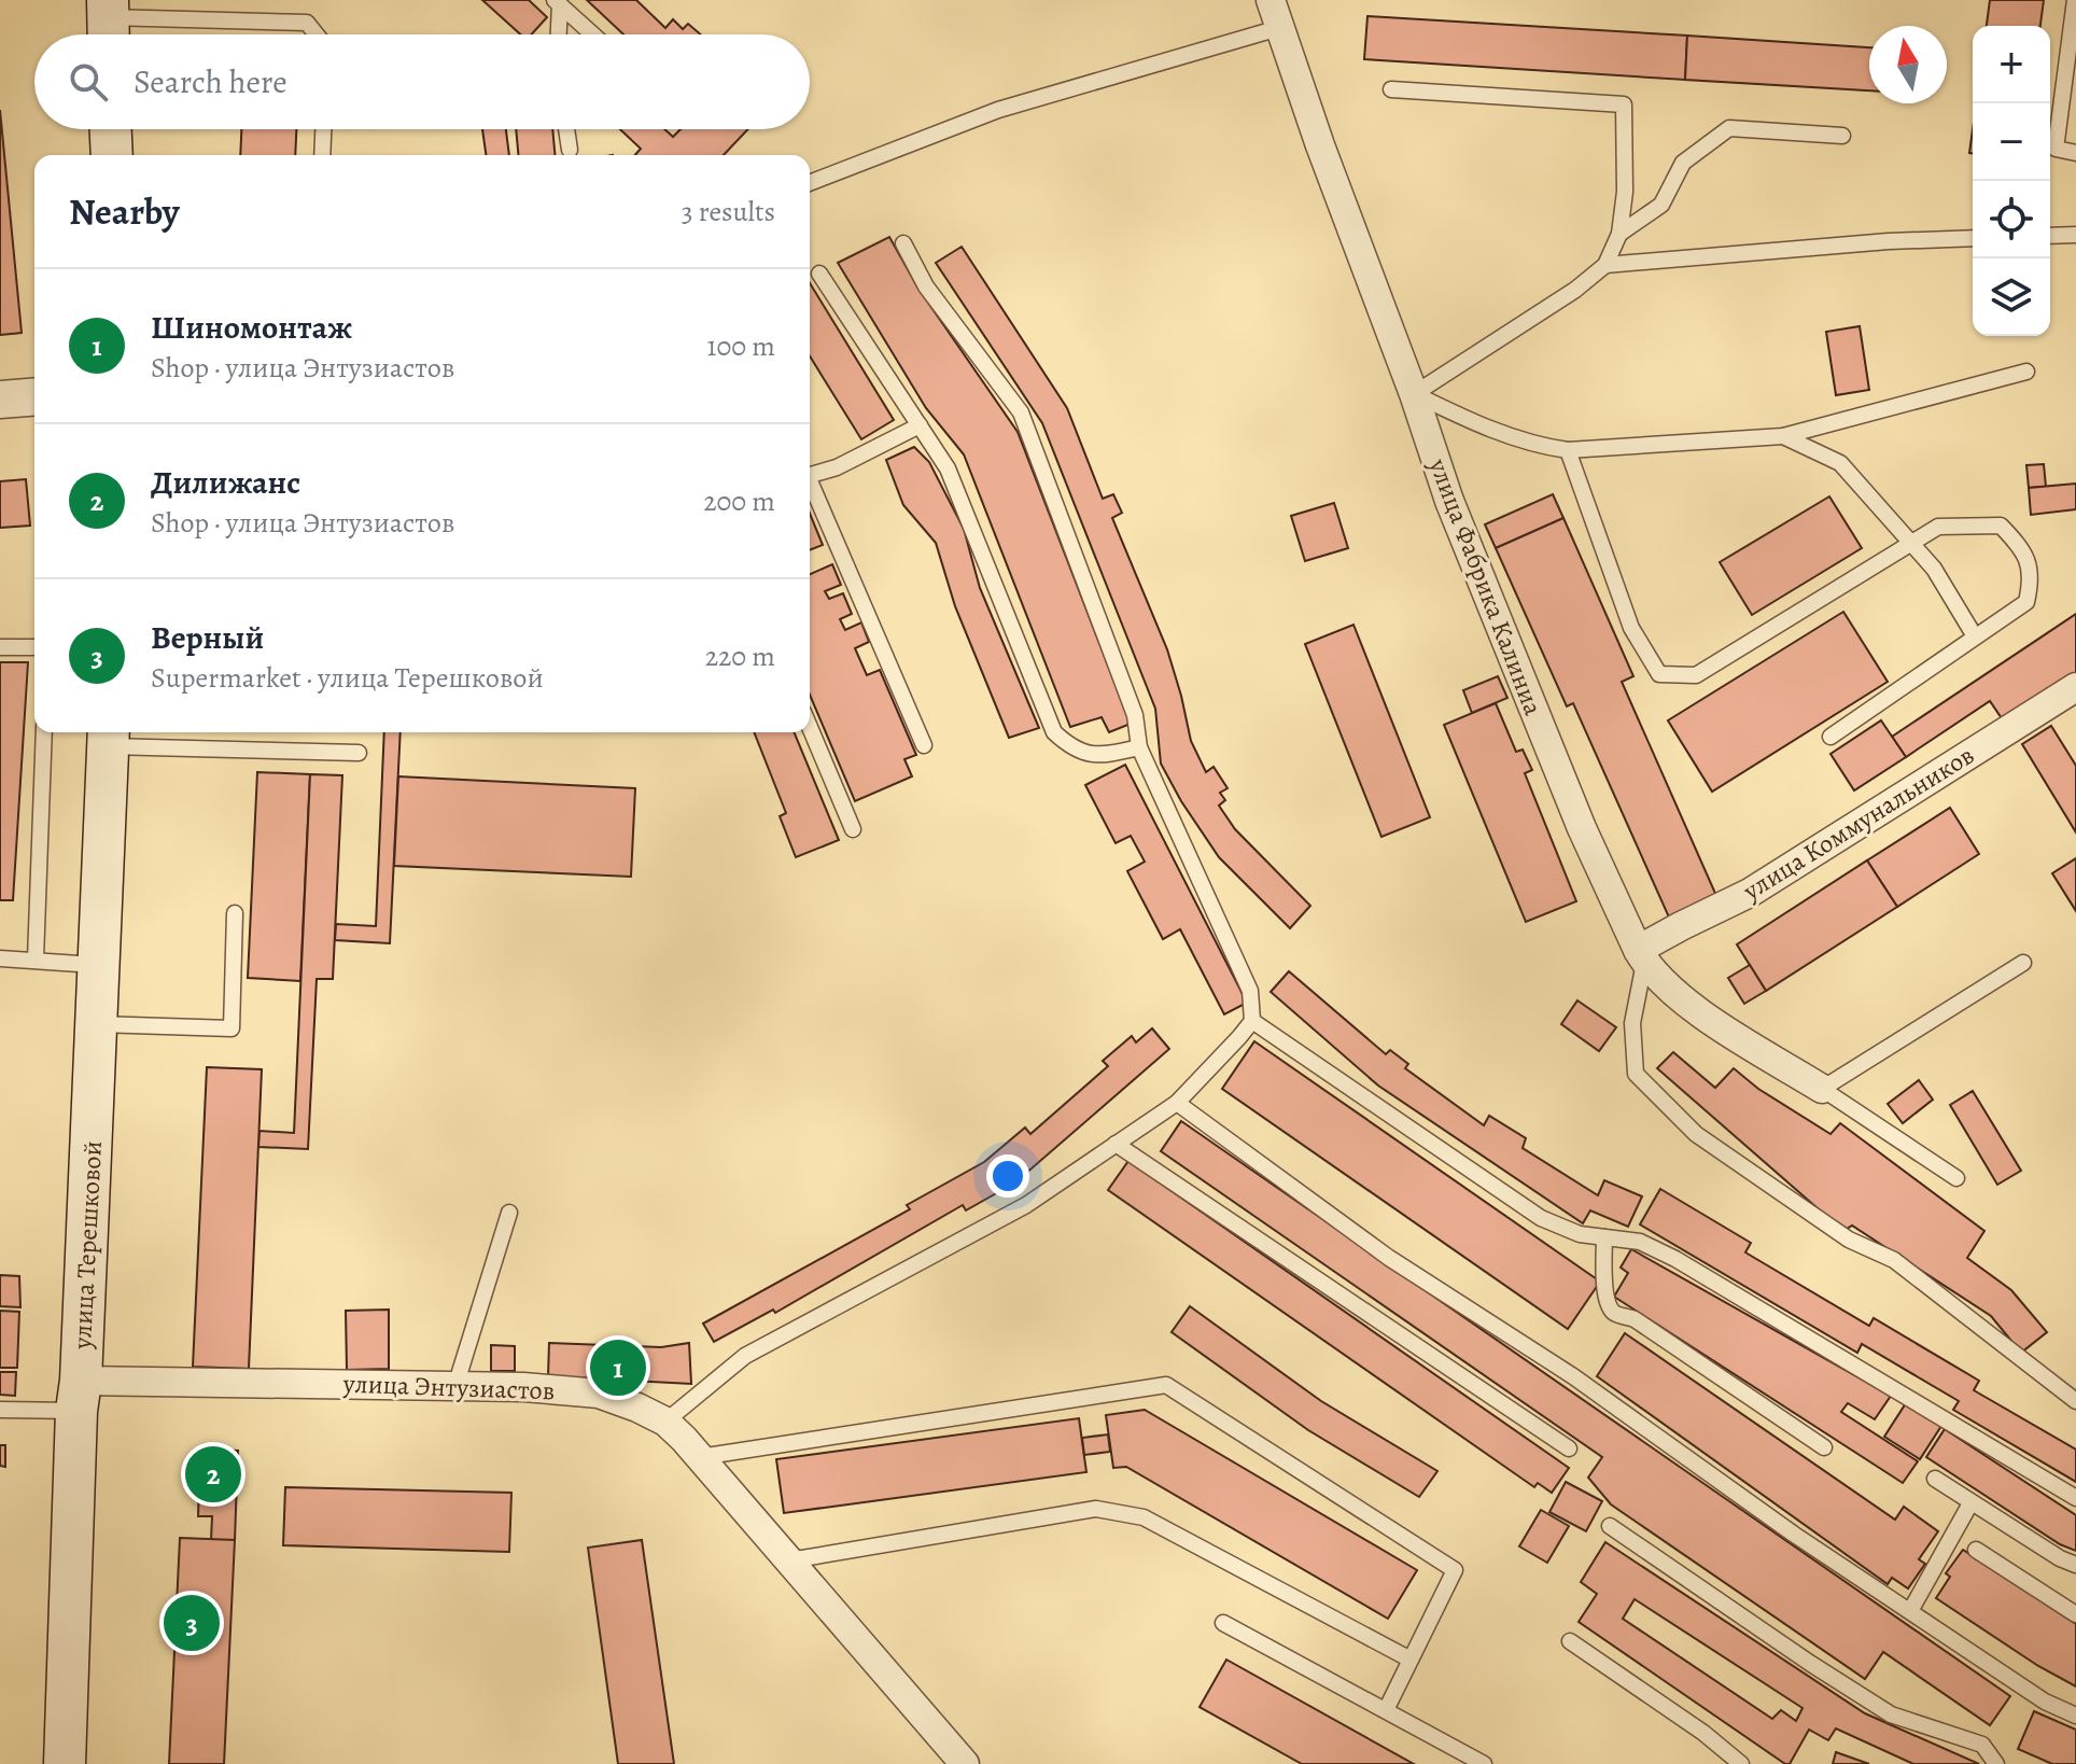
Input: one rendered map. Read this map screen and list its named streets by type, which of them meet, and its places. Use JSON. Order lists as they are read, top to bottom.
{
  "streets": {
    "main road": ["улица Терешковой"],
    "street": ["улица Фабрика Калиниа", "улица Коммунальников", "улица Энтузиастов"]
  },
  "crossings": [
    ["улица Фабрика Калиниа", "улица Коммунальников"],
    ["улица Терешковой", "улица Энтузиастов"]
  ],
  "north": "top",
  "page": {
    "map_buttons": ["+", "−"],
    "search": "Search here",
    "heading": ["Nearby", "3 results"],
    "list": [
      {
        "mark": "1",
        "name": "Шиномонтаж",
        "note": "Shop · улица Энтузиастов",
        "value": "100 m"
      },
      {
        "mark": "2",
        "name": "Дилижанс",
        "note": "Shop · улица Энтузиастов",
        "value": "200 m"
      },
      {
        "mark": "3",
        "name": "Верный",
        "note": "Supermarket · улица Терешковой",
        "value": "220 m"
      }
    ],
    "pins": ["1", "2", "3"]
  }
}
